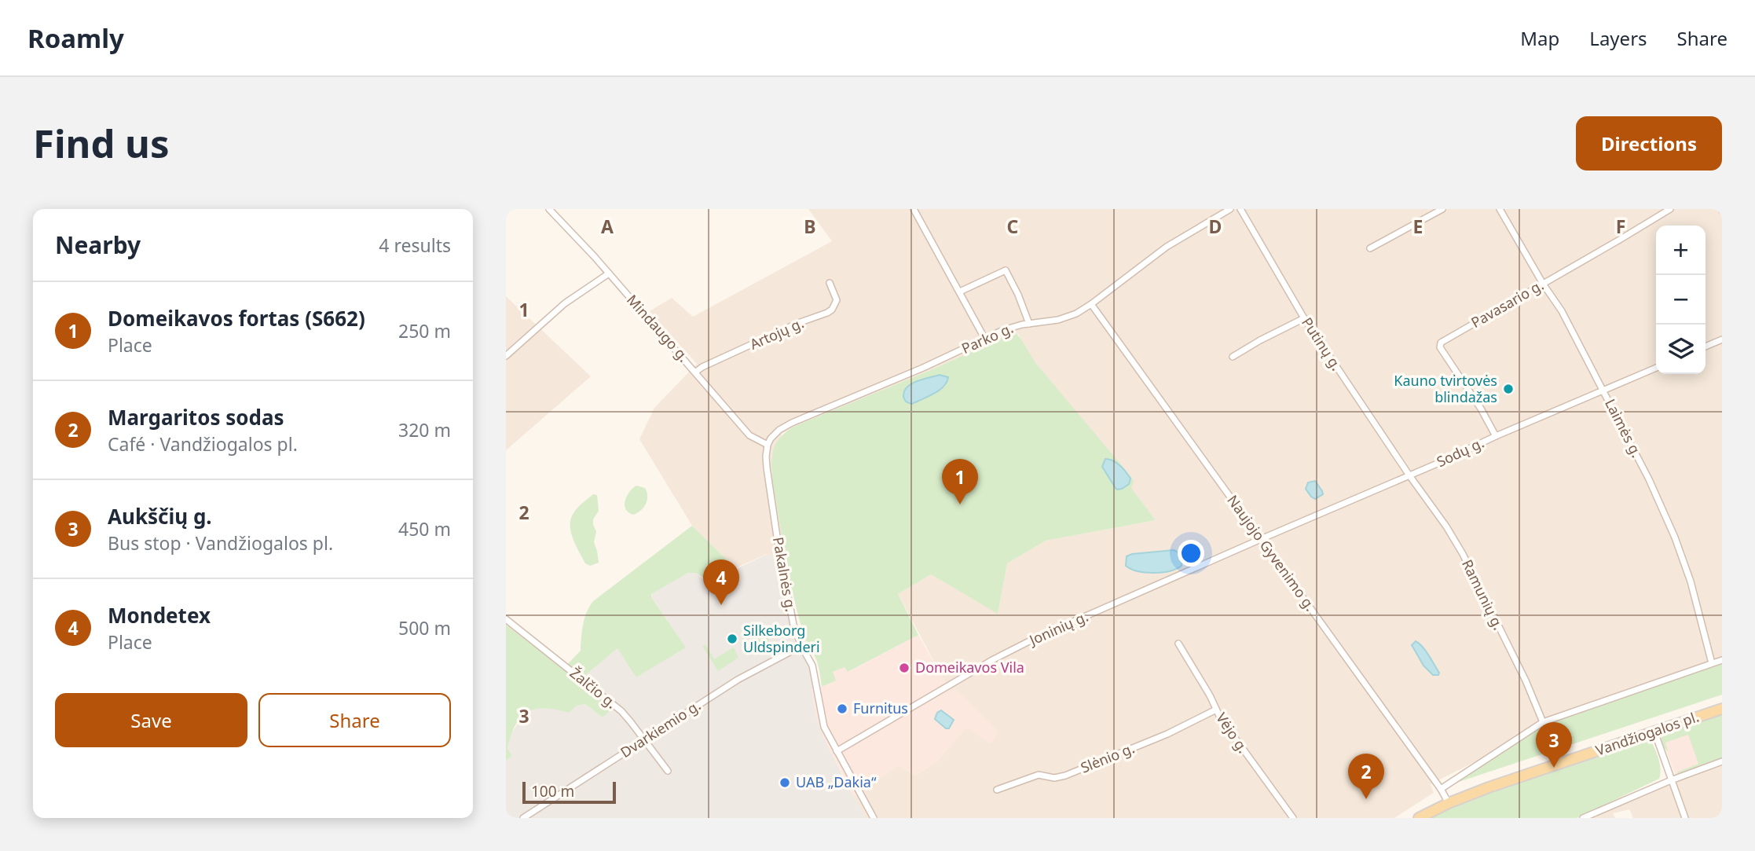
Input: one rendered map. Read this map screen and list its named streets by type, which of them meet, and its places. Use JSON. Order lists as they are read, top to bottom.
{
  "streets": {
    "main road": ["Vandžiogalos pl."],
    "street": [
      "Pavasario g.",
      "Mindaugo g.",
      "Artojų g.",
      "Parko g.",
      "Putinų g.",
      "Laimės g.",
      "Sodų g.",
      "Naujojo Gyvenimo g.",
      "Pakalnės g.",
      "Ramunių g.",
      "Joninių g.",
      "Žalčio g.",
      "Dvarkiemio g.",
      "Vėjo g.",
      "Slėnio g."
    ]
  },
  "crossings": [
    ["Pavasario g.", "Laimės g."],
    ["Pavasario g.", "Sodų g."],
    ["Mindaugo g.", "Artojų g."],
    ["Mindaugo g.", "Parko g."],
    ["Mindaugo g.", "Pakalnės g."],
    ["Parko g.", "Naujojo Gyvenimo g."],
    ["Parko g.", "Pakalnės g."],
    ["Putinų g.", "Sodų g."],
    ["Putinų g.", "Ramunių g."],
    ["Laimės g.", "Sodų g."],
    ["Sodų g.", "Naujojo Gyvenimo g."],
    ["Sodų g.", "Ramunių g."],
    ["Sodų g.", "Joninių g."],
    ["Naujojo Gyvenimo g.", "Joninių g."],
    ["Naujojo Gyvenimo g.", "Vandžiogalos pl."],
    ["Pakalnės g.", "Joninių g."],
    ["Pakalnės g.", "Dvarkiemio g."],
    ["Žalčio g.", "Dvarkiemio g."],
    ["Vėjo g.", "Slėnio g."]
  ],
  "places": [
    "Kauno tvirtovės blindažas",
    "Silkeborg Uldspinderi",
    "Domeikavos Vila",
    "Furnitus",
    "UAB „Dakia“"
  ],
  "scale_bar": "100 m",
  "page": {
    "header": "Roamly",
    "nav": ["Map", "Layers", "Share"],
    "buttons": [
      "Directions",
      ["Save", "Share"]
    ],
    "title": "Find us",
    "heading": ["Nearby", "4 results"],
    "map_buttons": ["+", "−"],
    "list": [
      {
        "mark": "1",
        "name": "Domeikavos fortas (S662)",
        "note": "Place",
        "value": "250 m"
      },
      {
        "mark": "2",
        "name": "Margaritos sodas",
        "note": "Café · Vandžiogalos pl.",
        "value": "320 m"
      },
      {
        "mark": "3",
        "name": "Aukščių g.",
        "note": "Bus stop · Vandžiogalos pl.",
        "value": "450 m"
      },
      {
        "mark": "4",
        "name": "Mondetex",
        "note": "Place",
        "value": "500 m"
      }
    ],
    "pins": [
      "1",
      "4",
      "3",
      "2"
    ],
    "scale": "100 m"
  },
  "grid": {
    "columns": [
      "A",
      "B",
      "C",
      "D",
      "E",
      "F"
    ],
    "rows": ["1", "2", "3"]
  }
}
